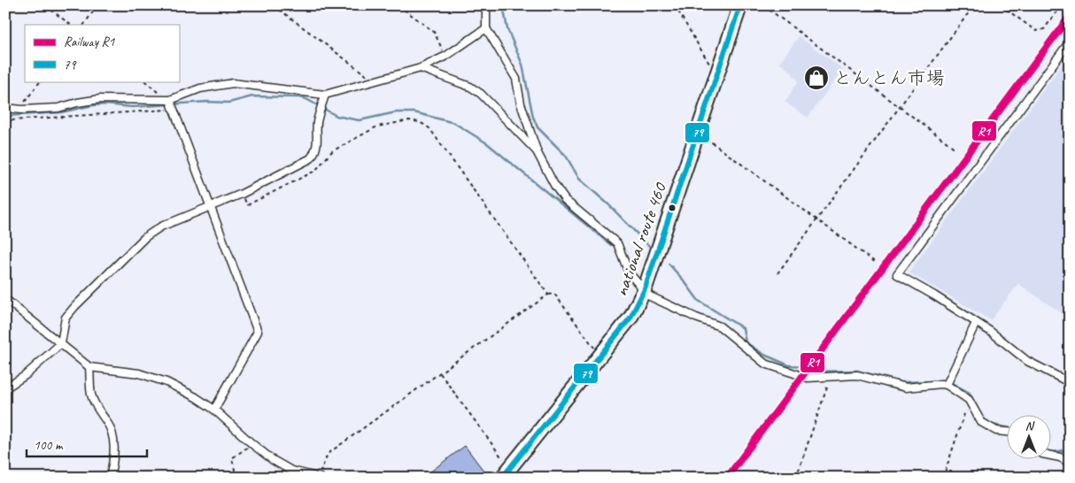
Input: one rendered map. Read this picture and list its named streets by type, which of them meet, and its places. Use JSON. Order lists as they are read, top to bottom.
{
  "streets": {
    "highway": ["national route 460"]
  },
  "places": {
    "shop": ["とんとん市場"]
  },
  "lines": ["transit line 79", "rail line R1"],
  "legend": ["Railway R1", "79"],
  "scale_bar": "100 m",
  "north": "top"
}
